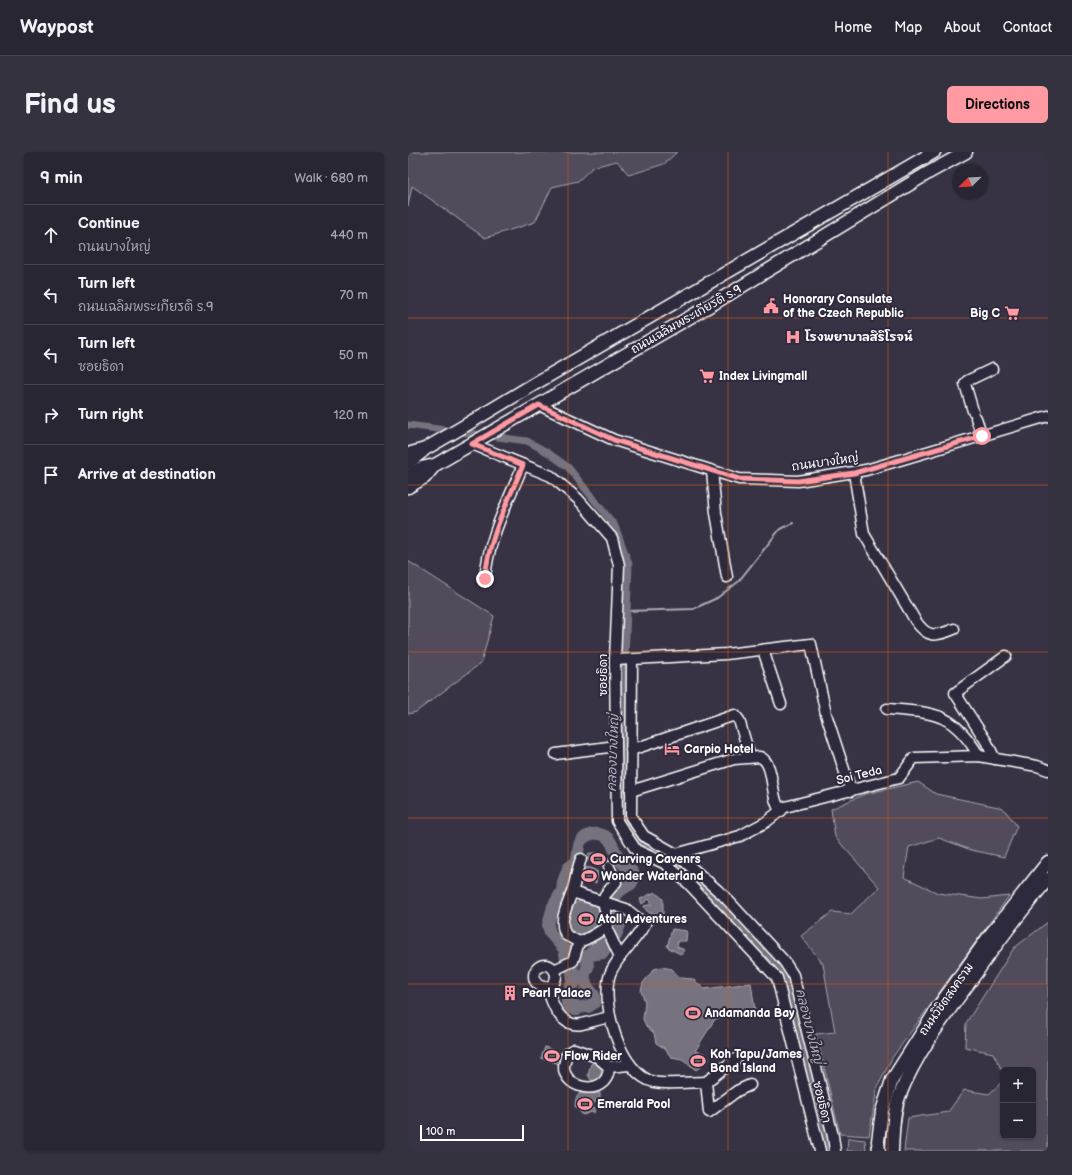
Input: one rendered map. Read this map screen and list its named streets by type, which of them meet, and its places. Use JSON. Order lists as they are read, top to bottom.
{
  "streets": {
    "main road": ["ถนนเฉลิมพระเกียรติ ร.9", "ถนนวิชิตสงคราม"],
    "street": ["ถนนบางใหญ่", "ซอยธิดา", "Soi Teda"]
  },
  "crossings": [
    ["ถนนเฉลิมพระเกียรติ ร.9", "ถนนบางใหญ่"],
    ["ถนนเฉลิมพระเกียรติ ร.9", "ซอยธิดา"]
  ],
  "water": ["คลองบางใหญ่"],
  "places": {
    "public building": ["Honorary Consulate of the Czech Republic"],
    "supermarket": ["Big C", "Index Livingmall"],
    "hospital": ["โรงพยาบาลสิริโรจน์"],
    "hotel": ["Carpio Hotel"],
    "sports": [
      "Curving Cavenrs",
      "Wonder Waterland",
      "Atoll Adventures",
      "Andamanda Bay",
      "Flow Rider",
      "Koh Tapu/James Bond Island",
      "Emerald Pool"
    ],
    "building": ["Pearl Palace"]
  },
  "scale_bar": "100 m",
  "north": "bottom left",
  "page": {
    "header": "Waypost",
    "nav": [
      "Home",
      "Map",
      "About",
      "Contact"
    ],
    "buttons": "Directions",
    "title": "Find us",
    "heading": ["9 min", "Walk · 680 m"],
    "list": [
      ["Continue", "ถนนบางใหญ่", "440 m"],
      ["Turn left", "ถนนเฉลิมพระเกียรติ ร.9", "70 m"],
      ["Turn left", "ซอยธิดา", "50 m"],
      ["Turn right", "120 m"],
      "Arrive at destination"
    ],
    "map_buttons": ["+", "−"],
    "scale": "100 m"
  }
}
